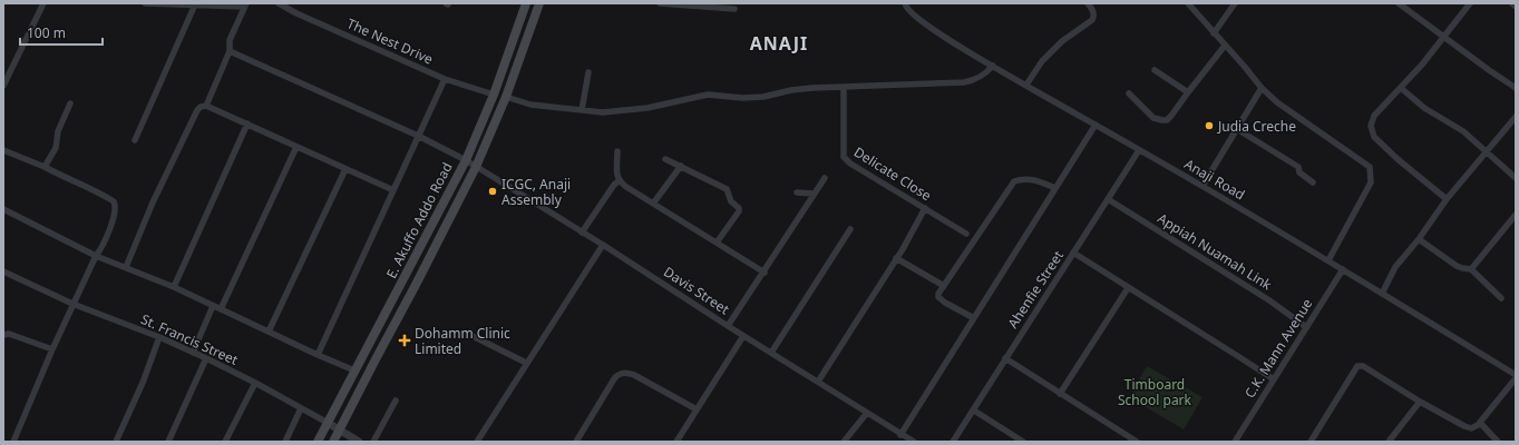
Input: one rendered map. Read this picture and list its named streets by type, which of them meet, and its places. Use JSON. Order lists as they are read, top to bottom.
{
  "streets": {
    "main road": ["E. Akuffo Addo Road"],
    "street": [
      "The Nest Drive",
      "Delicate Close",
      "Anaji Road",
      "Appiah Nuamah Link",
      "Ahenfie Street",
      "Davis Street",
      "St. Francis Street",
      "C.K. Mann Avenue"
    ]
  },
  "crossings": [
    ["The Nest Drive", "E. Akuffo Addo Road"],
    ["Anaji Road", "Ahenfie Street"],
    ["Anaji Road", "C.K. Mann Avenue"],
    ["E. Akuffo Addo Road", "Davis Street"],
    ["E. Akuffo Addo Road", "St. Francis Street"],
    ["Appiah Nuamah Link", "Ahenfie Street"],
    ["Appiah Nuamah Link", "C.K. Mann Avenue"]
  ],
  "districts": ["ANAJI"],
  "parks": ["Timboard School park"],
  "places": {
    "other": ["Judia Creche", "ICGC, Anaji Assembly"],
    "health": ["Dohamm Clinic Limited"]
  },
  "scale_bar": "100 m"
}
